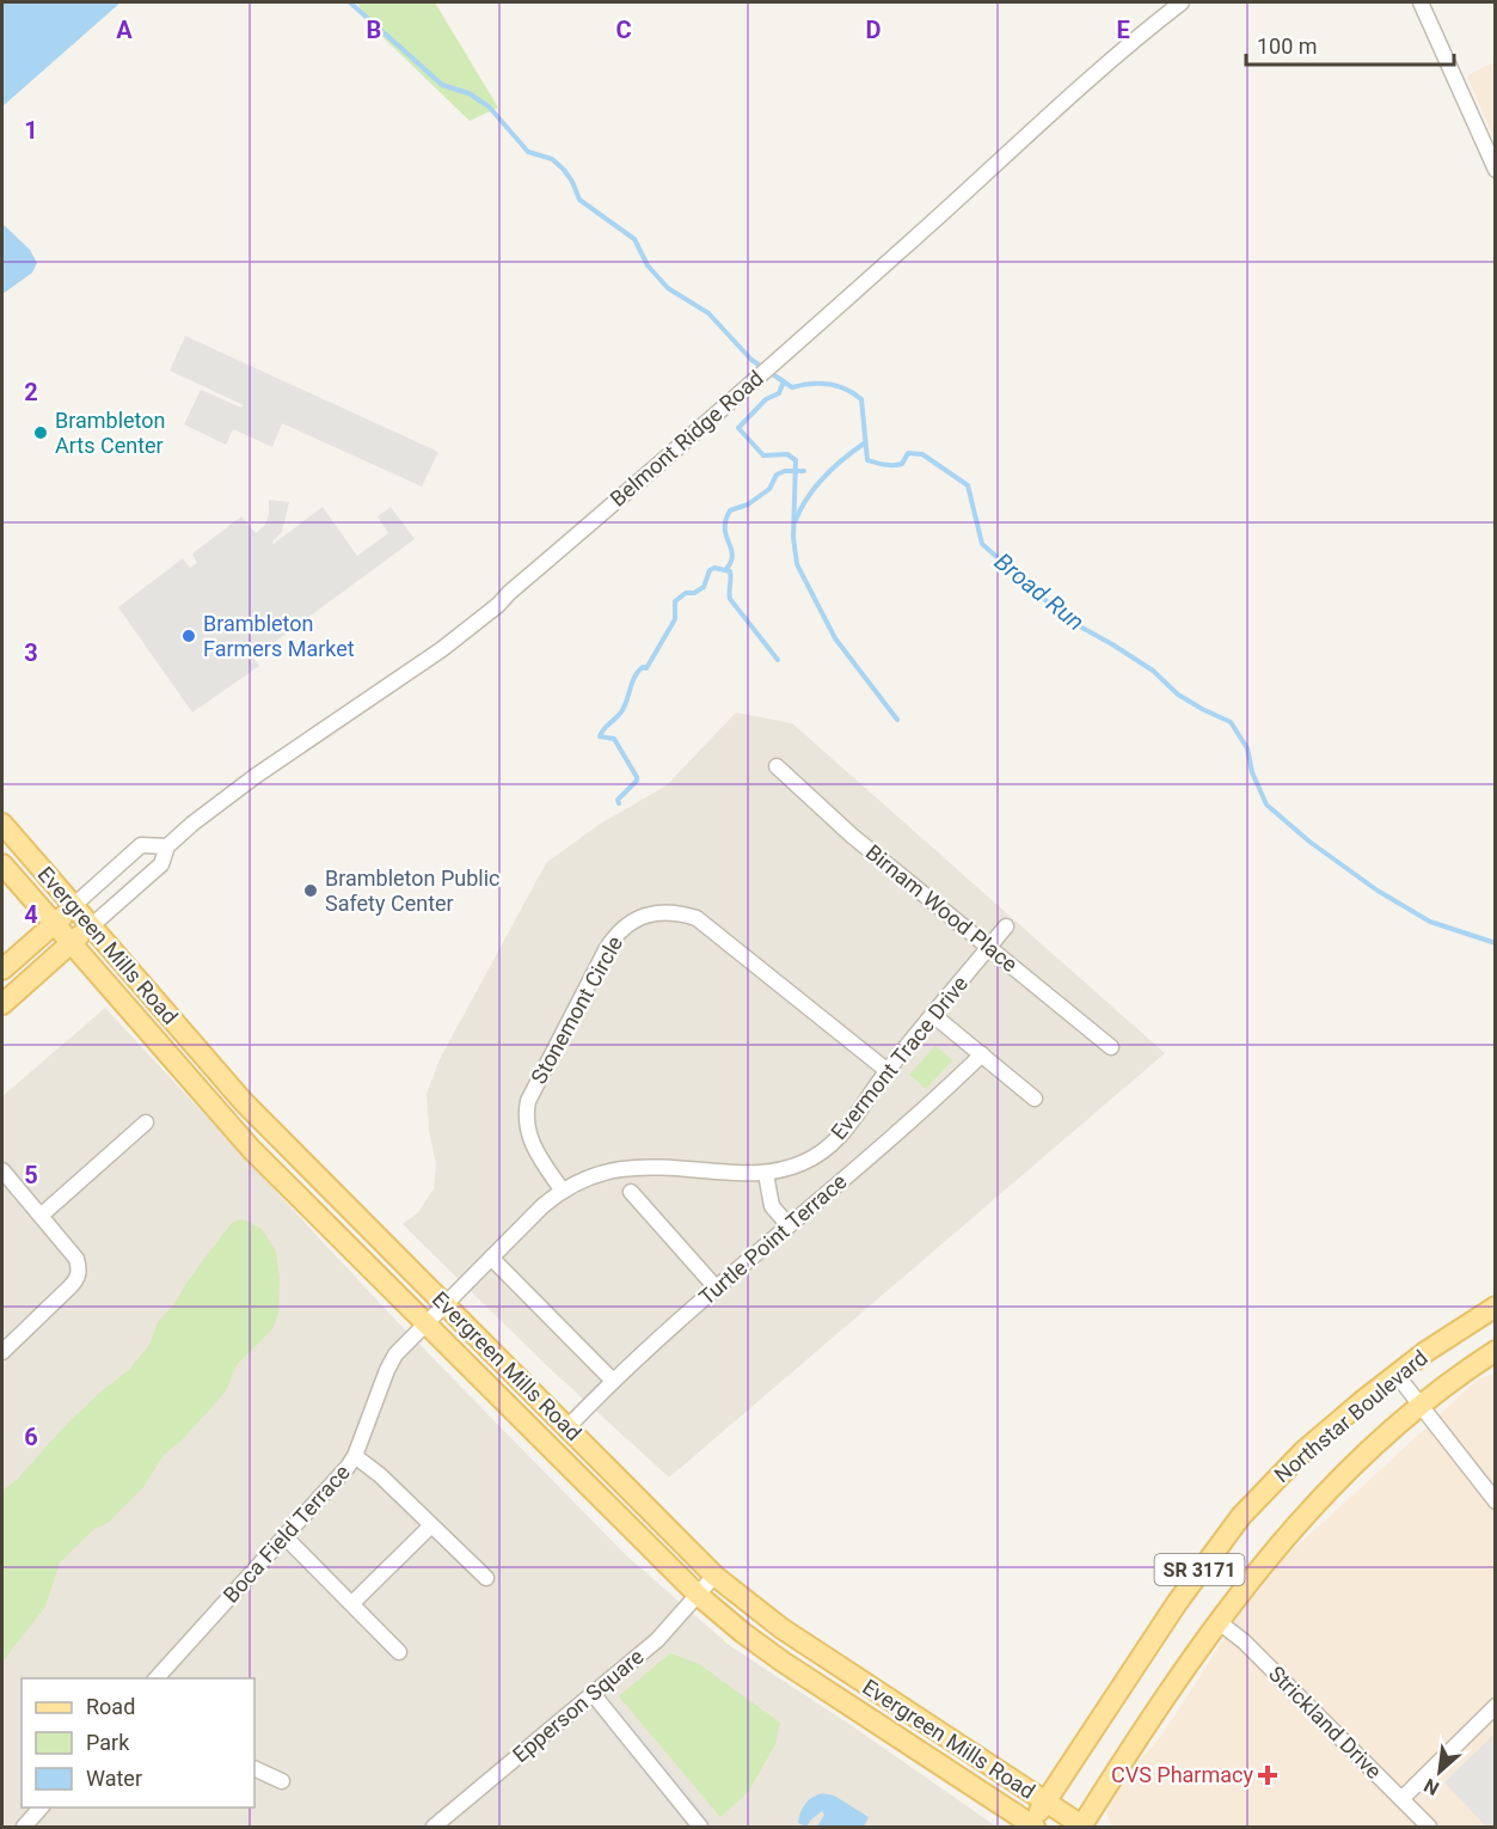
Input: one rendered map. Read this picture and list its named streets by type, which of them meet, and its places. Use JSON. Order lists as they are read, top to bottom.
{
  "streets": {
    "main road": [
      "Belmont Ridge Road",
      "Evergreen Mills Road",
      "Northstar Boulevard",
      "SR 3171"
    ],
    "street": [
      "Birnam Wood Place",
      "Stonemont Circle",
      "Evermont Trace Drive",
      "Turtle Point Terrace",
      "Boca Field Terrace",
      "Epperson Square",
      "Strickland Drive"
    ]
  },
  "crossings": [
    ["Belmont Ridge Road", "Evergreen Mills Road"],
    ["Birnam Wood Place", "Evermont Trace Drive"],
    ["Evergreen Mills Road", "Evermont Trace Drive"],
    ["Evergreen Mills Road", "Turtle Point Terrace"],
    ["Evergreen Mills Road", "Northstar Boulevard"],
    ["Evergreen Mills Road", "Boca Field Terrace"],
    ["Evergreen Mills Road", "Epperson Square"],
    ["Stonemont Circle", "Evermont Trace Drive"],
    ["Evermont Trace Drive", "Boca Field Terrace"],
    ["Northstar Boulevard", "Strickland Drive"]
  ],
  "water": ["Broad Run"],
  "places": {
    "other": ["Brambleton Arts Center", "Brambleton Farmers Market", "Brambleton Public Safety Center"],
    "health": ["CVS Pharmacy"]
  },
  "legend": ["Road", "Park", "Water"],
  "scale_bar": "100 m",
  "north": "bottom left",
  "grid": {
    "columns": [
      "A",
      "B",
      "C",
      "D",
      "E"
    ],
    "rows": [
      "1",
      "2",
      "3",
      "4",
      "5",
      "6"
    ]
  }
}
